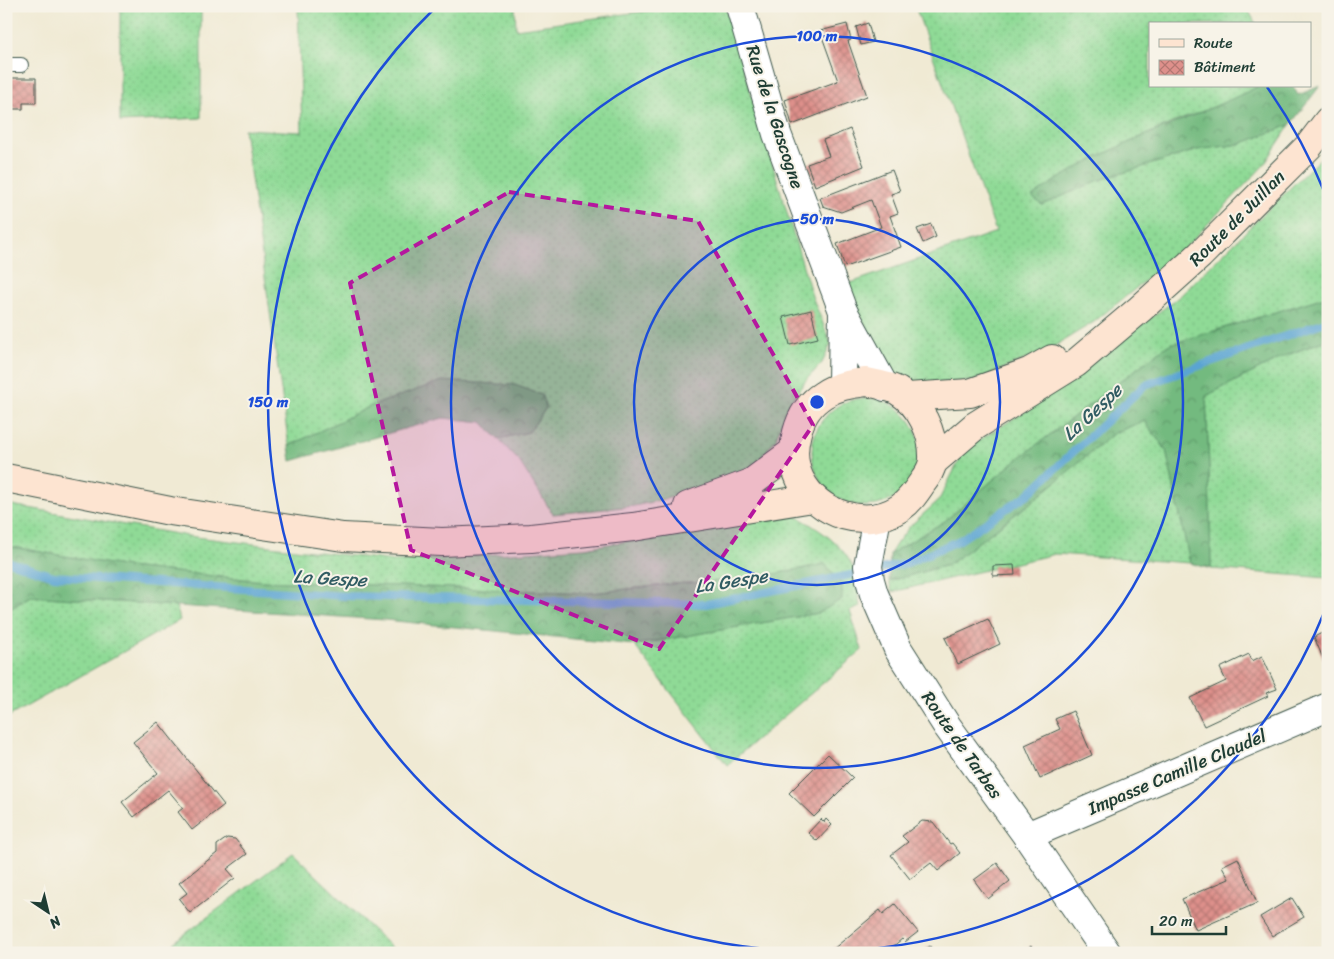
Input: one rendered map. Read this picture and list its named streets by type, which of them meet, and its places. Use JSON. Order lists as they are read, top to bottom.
{
  "streets": {
    "main road": ["Route de Juillan"],
    "street": ["Rue de la Gascogne", "Route de Tarbes", "Impasse Camille Claudel"]
  },
  "crossings": [
    ["Rue de la Gascogne", "Route de Juillan"],
    ["Rue de la Gascogne", "Route de Tarbes"],
    ["Route de Juillan", "Route de Tarbes"],
    ["Route de Tarbes", "Impasse Camille Claudel"]
  ],
  "water": ["La Gespe"],
  "legend": ["Route", "Bâtiment"],
  "scale_bar": "20 m",
  "north": "bottom right",
  "rings": ["100 m", "50 m", "150 m"]
}
